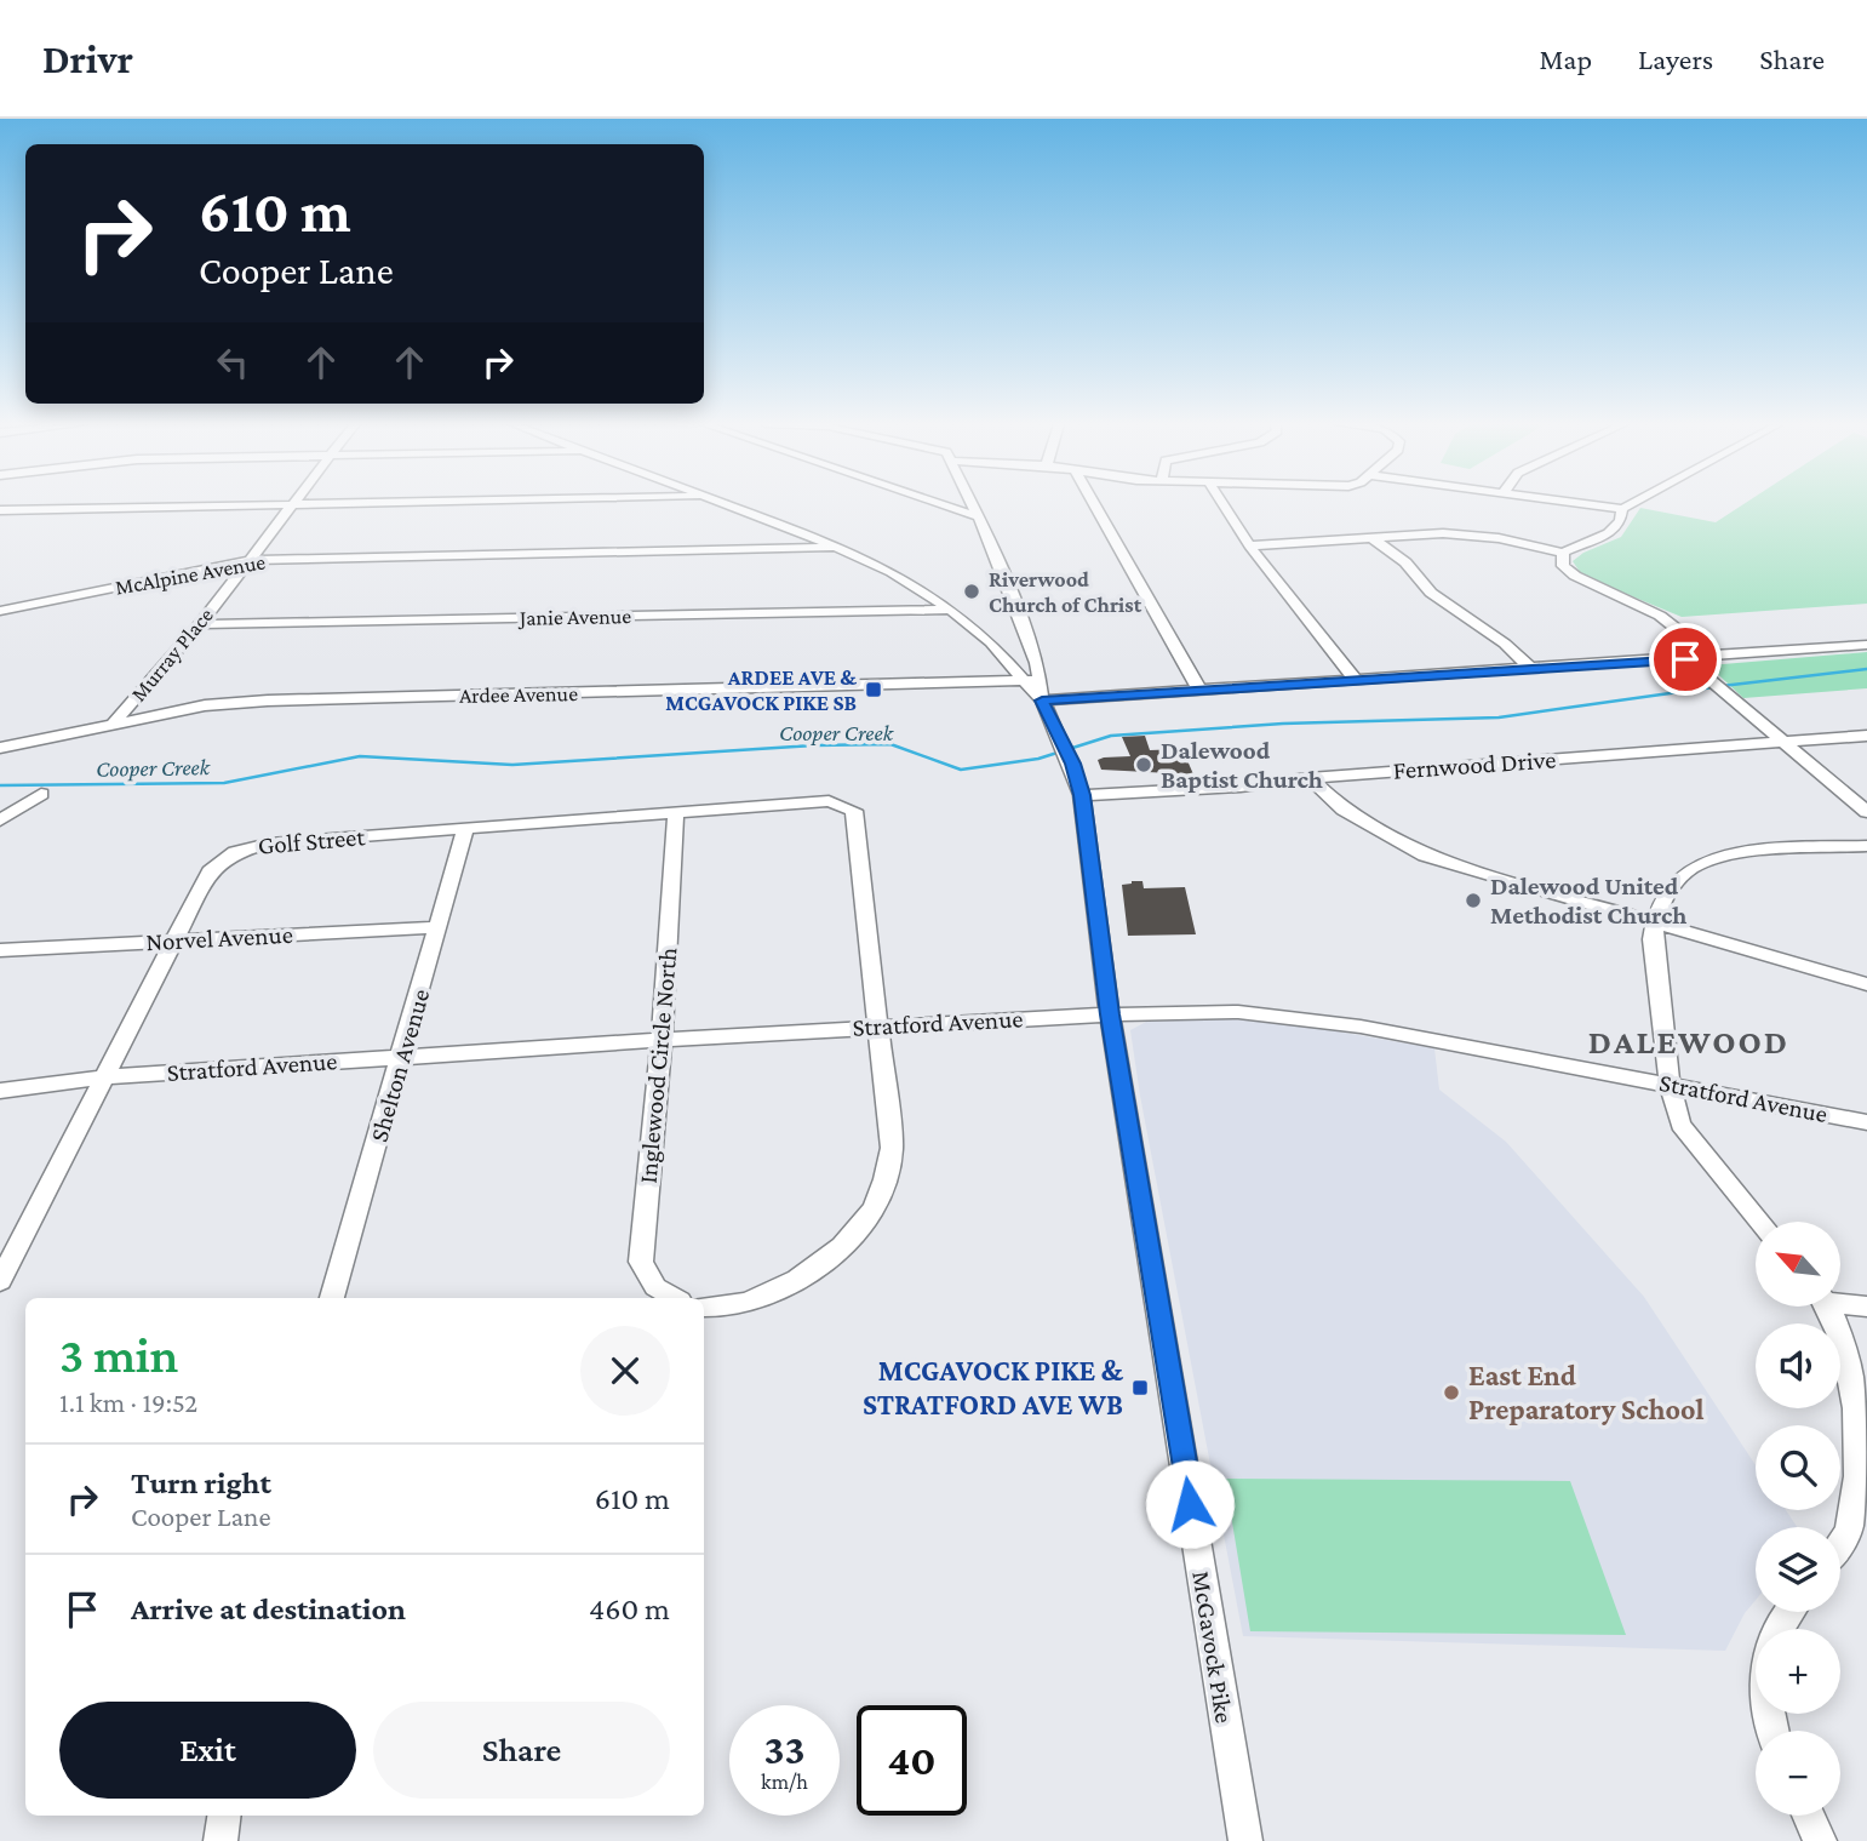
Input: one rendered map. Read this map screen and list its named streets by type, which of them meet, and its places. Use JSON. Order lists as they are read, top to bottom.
{
  "streets": {
    "street": [
      "McAlpine Avenue",
      "Janie Avenue",
      "Murray Place",
      "Ardee Avenue",
      "Fernwood Drive",
      "Golf Street",
      "Norvel Avenue",
      "Stratford Avenue",
      "Shelton Avenue",
      "Inglewood Circle North",
      "McGavock Pike"
    ]
  },
  "crossings": [
    ["McAlpine Avenue", "Murray Place"],
    ["McAlpine Avenue", "McGavock Pike"],
    ["Janie Avenue", "Murray Place"],
    ["Janie Avenue", "McGavock Pike"],
    ["Murray Place", "Ardee Avenue"],
    ["Ardee Avenue", "McGavock Pike"],
    ["Fernwood Drive", "McGavock Pike"],
    ["Golf Street", "Norvel Avenue"],
    ["Golf Street", "Stratford Avenue"],
    ["Golf Street", "Shelton Avenue"],
    ["Golf Street", "Inglewood Circle North"],
    ["Norvel Avenue", "Shelton Avenue"],
    ["Stratford Avenue", "Shelton Avenue"],
    ["Stratford Avenue", "Inglewood Circle North"],
    ["Stratford Avenue", "McGavock Pike"]
  ],
  "districts": ["DALEWOOD"],
  "water": ["Cooper Creek"],
  "places": {
    "other": [
      "Riverwood Church of Christ",
      "Dalewood Baptist Church",
      "Dalewood United Methodist Church",
      "East End Preparatory School"
    ],
    "transit": ["ARDEE AVE & MCGAVOCK PIKE SB", "MCGAVOCK PIKE & STRATFORD AVE WB"]
  },
  "north": "top left",
  "page": {
    "header": "Drivr",
    "nav": ["Map", "Layers", "Share"],
    "turn": ["610 m", "Cooper Lane"],
    "map_buttons": ["+", "−"],
    "heading": ["3 min", "1.1 km · 19:52"],
    "list": [
      {
        "name": "Turn right",
        "note": "Cooper Lane",
        "value": "610 m"
      },
      {
        "name": "Arrive at destination",
        "value": "460 m"
      }
    ],
    "buttons": ["Exit", "Share"],
    "speed": "33 km/h",
    "limit": "40"
  }
}
